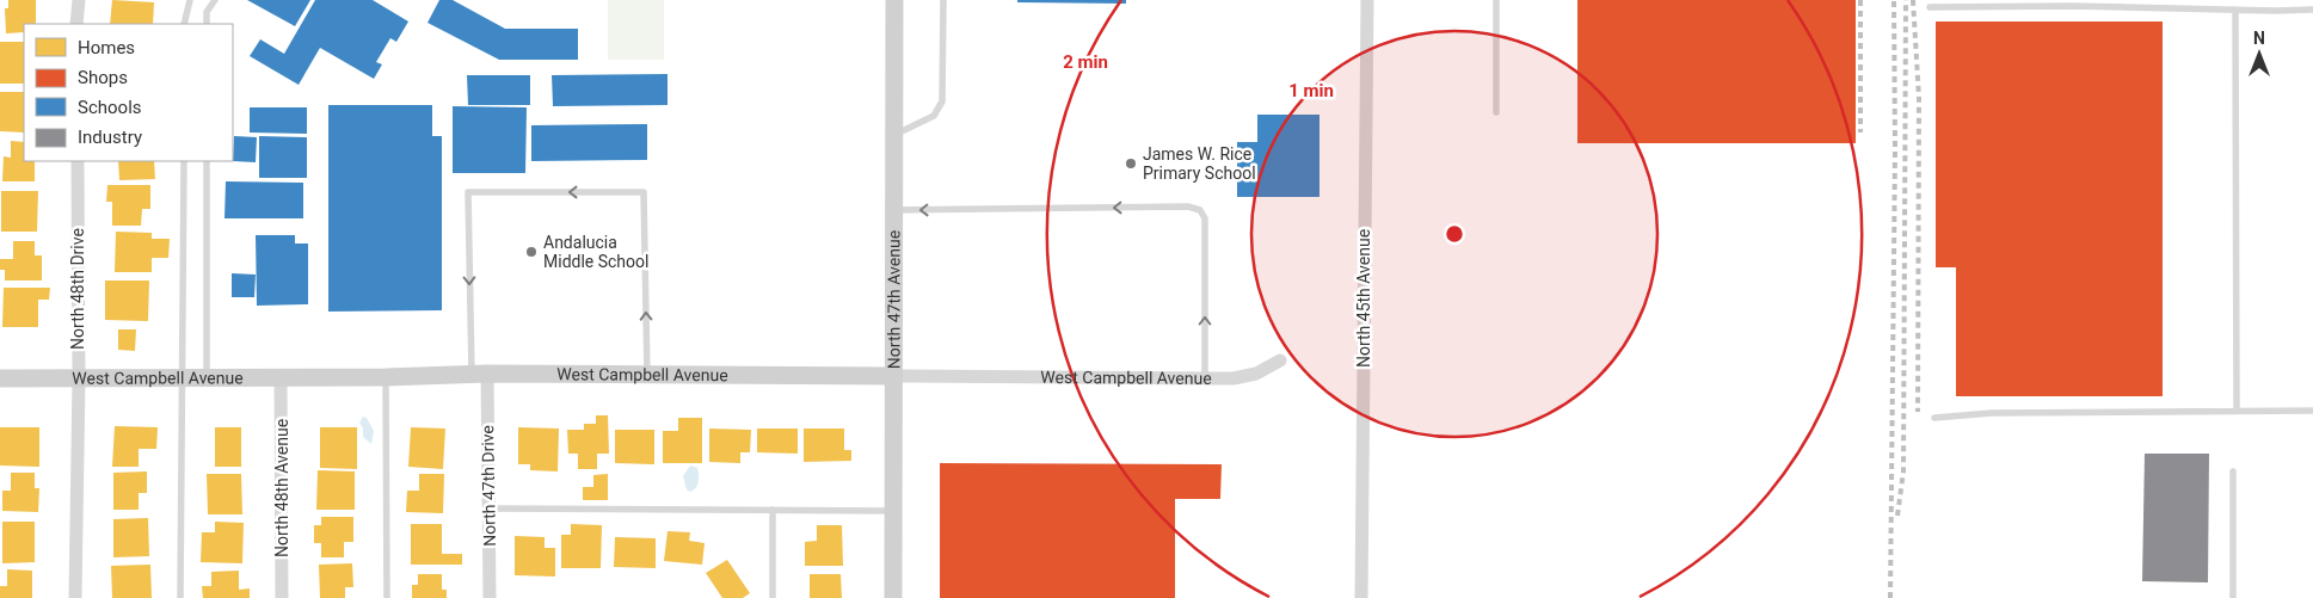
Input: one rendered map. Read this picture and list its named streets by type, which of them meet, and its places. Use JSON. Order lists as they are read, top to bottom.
{
  "streets": {
    "street": [
      "North 48th Drive",
      "North 45th Avenue",
      "North 47th Avenue",
      "West Campbell Avenue",
      "North 47th Drive",
      "North 48th Avenue"
    ]
  },
  "crossings": [
    ["North 48th Drive", "West Campbell Avenue"],
    ["North 47th Avenue", "West Campbell Avenue"],
    ["West Campbell Avenue", "North 47th Drive"],
    ["West Campbell Avenue", "North 48th Avenue"]
  ],
  "places": ["James W. Rice Primary School", "Andalucia Middle School"],
  "legend": [
    "Homes",
    "Shops",
    "Schools",
    "Industry"
  ],
  "north": "top",
  "rings": ["2 min", "1 min"]
}
